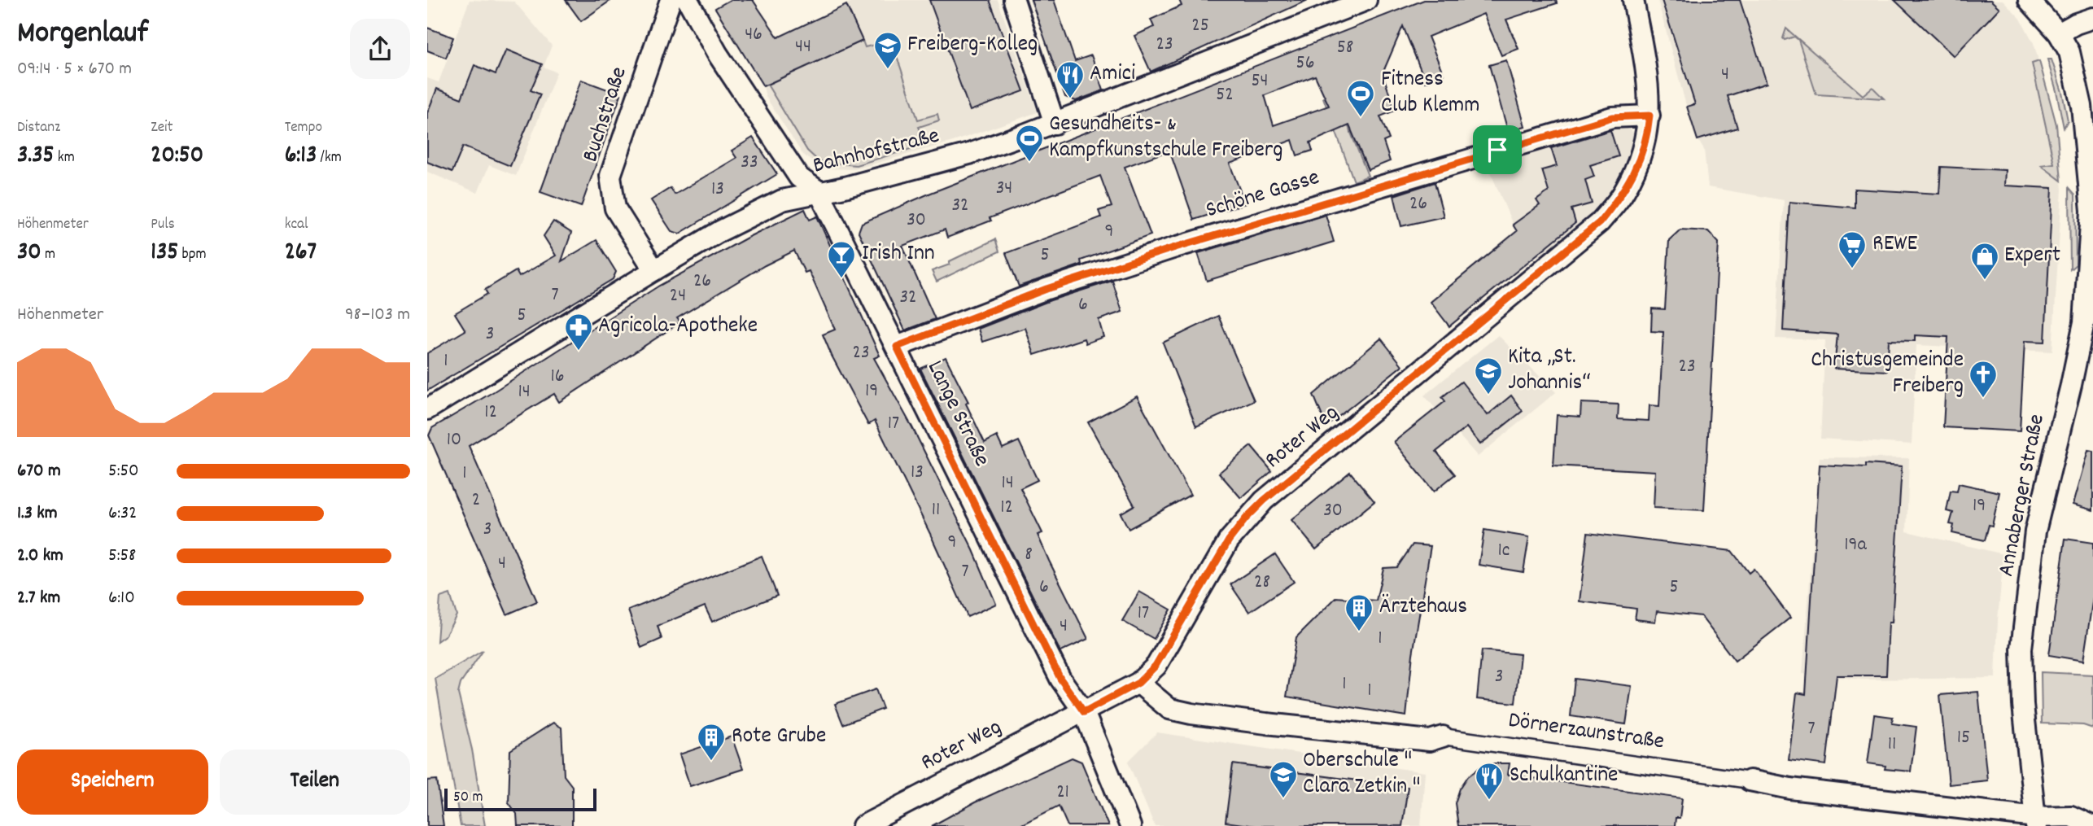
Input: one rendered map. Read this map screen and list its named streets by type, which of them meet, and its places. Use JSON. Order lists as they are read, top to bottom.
{
  "streets": {
    "street": [
      "Buchstraße",
      "Bahnhofstraße",
      "Schöne Gasse",
      "Lange Straße",
      "Roter Weg",
      "Annaberger Straße",
      "Dörnerzaunstraße"
    ]
  },
  "crossings": [
    ["Buchstraße", "Bahnhofstraße"],
    ["Bahnhofstraße", "Lange Straße"],
    ["Schöne Gasse", "Lange Straße"],
    ["Schöne Gasse", "Roter Weg"],
    ["Lange Straße", "Roter Weg"],
    ["Roter Weg", "Dörnerzaunstraße"],
    ["Annaberger Straße", "Dörnerzaunstraße"]
  ],
  "places": {
    "school or university": ["Freiberg-Kolleg", "Kita „St. Johannis“", "Oberschule \" Clara Zetkin \""],
    "restaurant": ["Amici", "Schulkantine"],
    "sports": ["Fitness Club Klemm", "Gesundheits- & Kampfkunstschule Freiberg"],
    "supermarket": ["REWE"],
    "bar": ["Irish Inn"],
    "shop": ["Expert"],
    "pharmacy": ["Agricola-Apotheke"],
    "church": ["Christusgemeinde Freiberg"],
    "building": ["Ärztehaus", "Rote Grube"]
  },
  "house_numbers": [
    "25",
    "46",
    "23",
    "44",
    "58",
    "56",
    "4",
    "54",
    "52",
    "33",
    "34",
    "13",
    "26",
    "32",
    "30",
    "9",
    "5",
    "26",
    "7",
    "24",
    "32",
    "6",
    "5",
    "3",
    "23",
    "1",
    "23",
    "16",
    "19",
    "14",
    "12",
    "17",
    "10",
    "13",
    "1",
    "14",
    "2",
    "19",
    "12",
    "11",
    "30",
    "3",
    "9",
    "19a",
    "1c",
    "8",
    "4",
    "7",
    "28",
    "6",
    "5",
    "17",
    "4",
    "1",
    "3",
    "1",
    "1",
    "7",
    "15",
    "11",
    "21"
  ],
  "scale_bar": "50 m",
  "page": {
    "heading": ["Morgenlauf", "09:14 · 5 × 670 m"],
    "stats": [
      ["Distanz", "3.35 km"],
      ["Zeit", "20:50"],
      ["Tempo", "6:13 /km"],
      ["Höhenmeter", "30 m"],
      ["Puls", "135 bpm"],
      ["kcal", "267"]
    ],
    "chart": ["Höhenmeter", "98–103 m"],
    "list": [
      {
        "name": "670 m",
        "note": "5:50"
      },
      {
        "name": "1.3 km",
        "note": "6:32"
      },
      {
        "name": "2.0 km",
        "note": "5:58"
      },
      {
        "name": "2.7 km",
        "note": "6:10"
      }
    ],
    "buttons": ["Speichern", "Teilen"],
    "scale": "50 m"
  }
}
